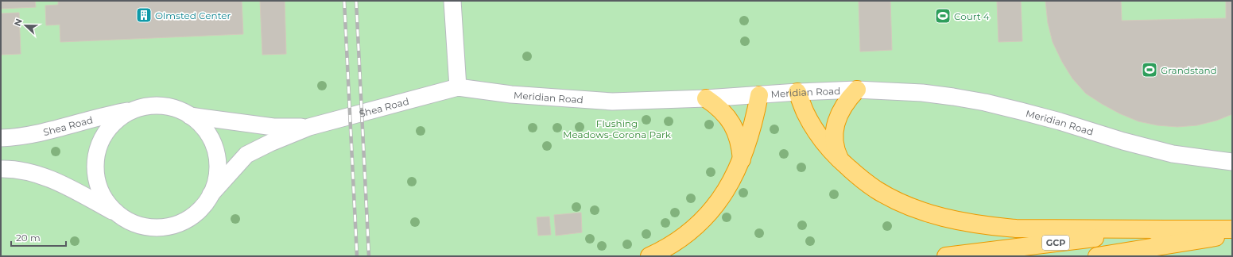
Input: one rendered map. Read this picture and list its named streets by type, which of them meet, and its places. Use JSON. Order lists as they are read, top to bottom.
{
  "streets": {
    "highway": ["GCP"],
    "street": ["Meridian Road", "Shea Road"]
  },
  "crossings": [
    ["Meridian Road", "Shea Road"]
  ],
  "parks": ["Flushing Meadows-Corona Park"],
  "places": {
    "building": ["Olmsted Center"],
    "sports": ["Court 4", "Grandstand"]
  },
  "scale_bar": "20 m",
  "north": "left"
}
